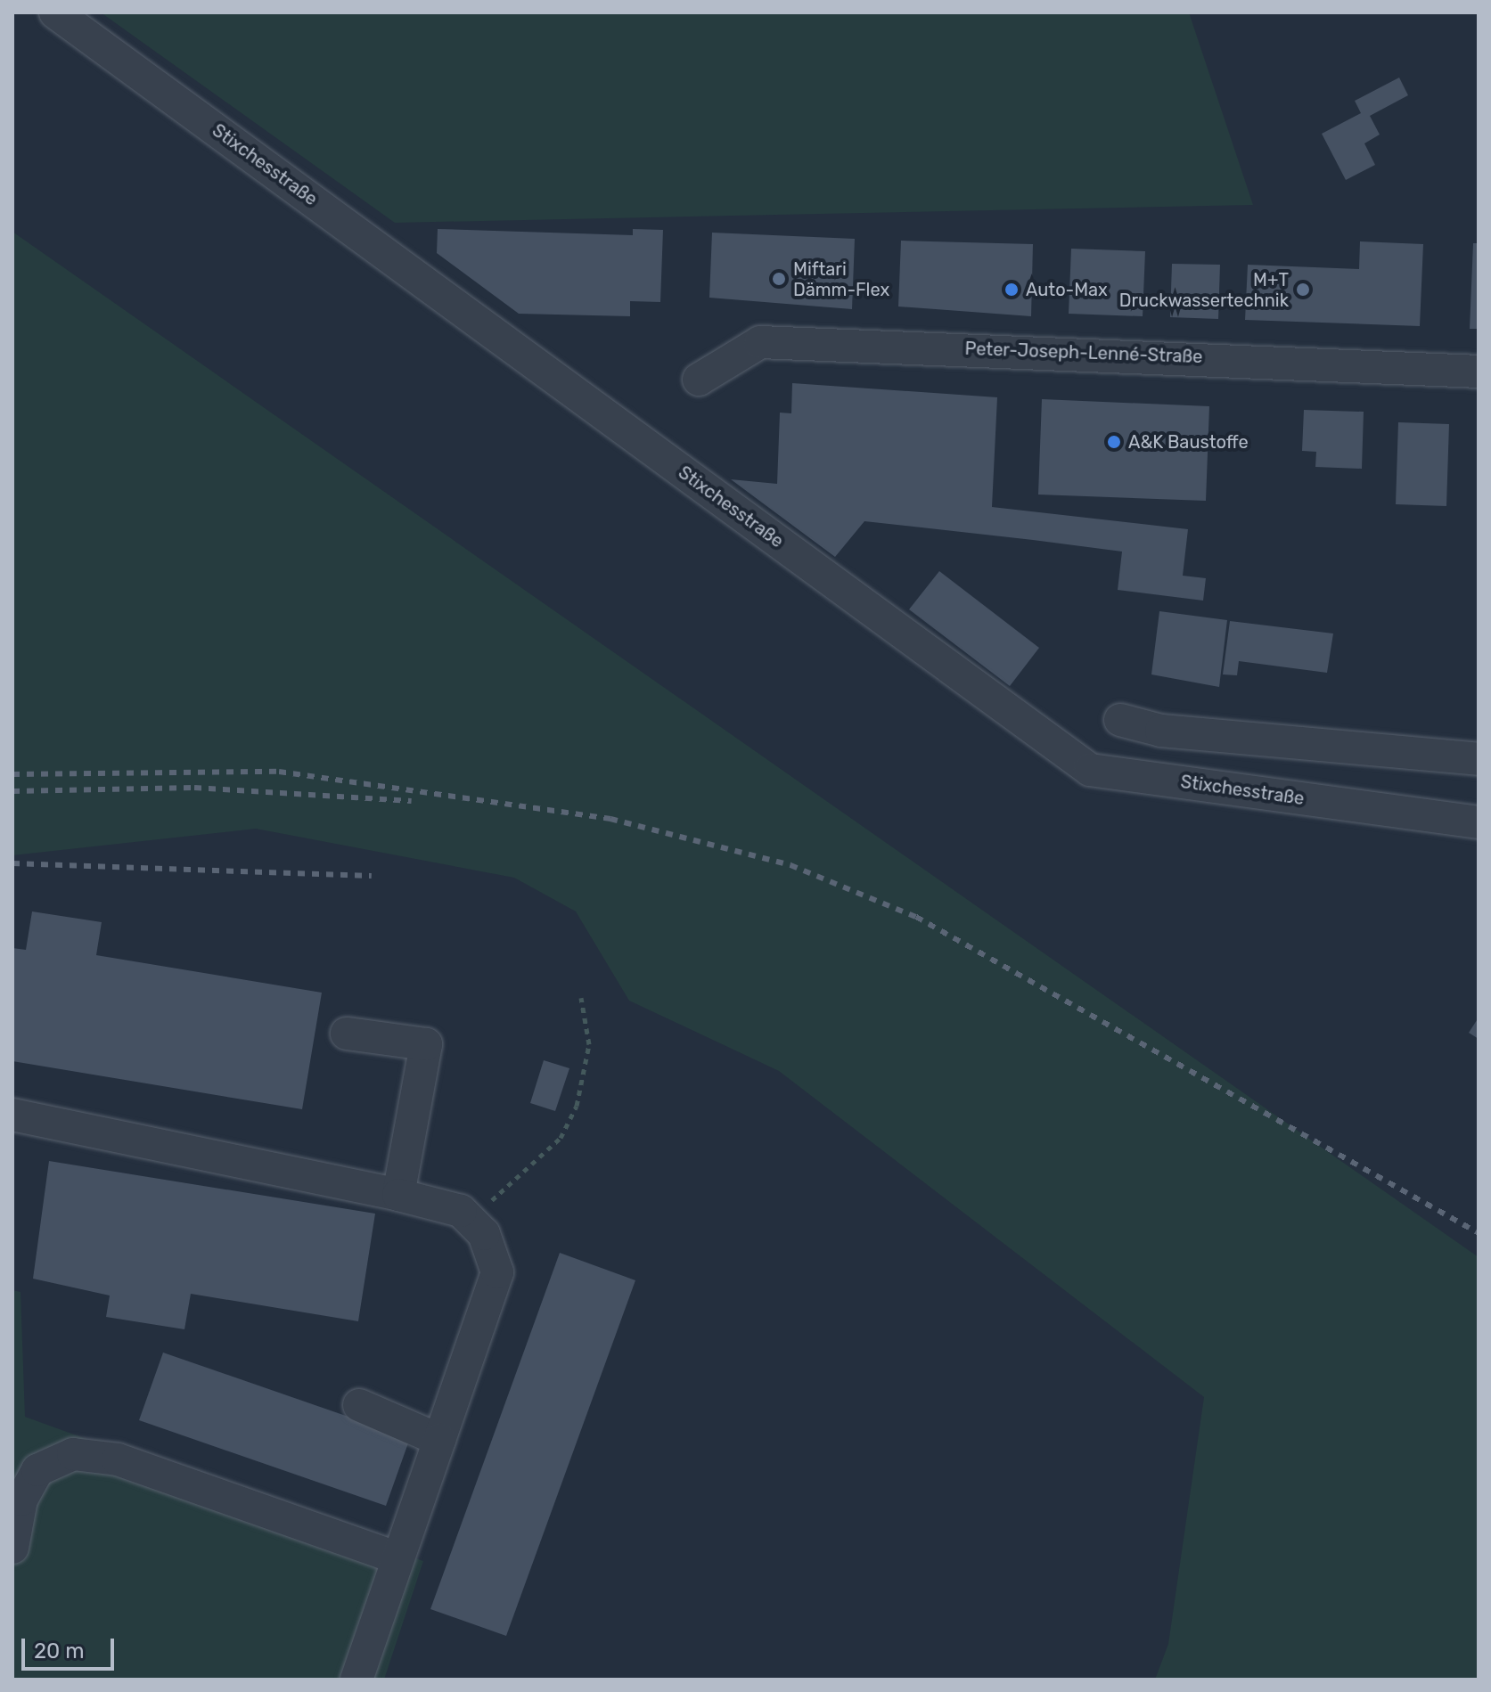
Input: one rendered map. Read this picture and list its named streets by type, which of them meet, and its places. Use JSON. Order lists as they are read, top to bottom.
{
  "streets": {
    "street": ["Stixchesstraße", "Peter-Joseph-Lenné-Straße"]
  },
  "places": [
    "Miftari Dämm-Flex",
    "Auto-Max",
    "M+T Druckwassertechnik",
    "A&K Baustoffe"
  ],
  "scale_bar": "20 m"
}
